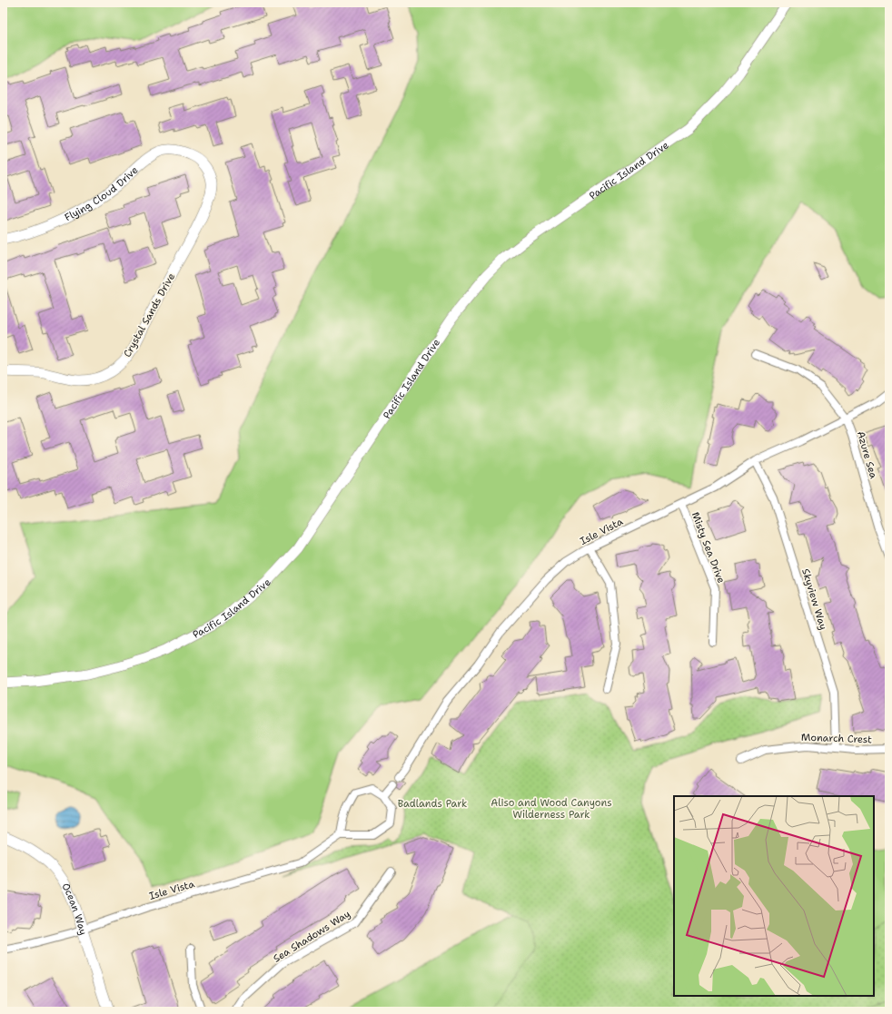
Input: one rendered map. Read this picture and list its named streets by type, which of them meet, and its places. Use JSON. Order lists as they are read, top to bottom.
{
  "streets": {
    "main road": [
      "Pacific Island Drive",
      "Flying Cloud Drive",
      "Crystal Sands Drive",
      "Ocean Way"
    ],
    "street": [
      "Azure Sea",
      "Isle Vista",
      "Misty Sea Drive",
      "Skyview Way",
      "Monarch Crest",
      "Sea Shadows Way"
    ]
  },
  "crossings": [
    ["Flying Cloud Drive", "Crystal Sands Drive"],
    ["Azure Sea", "Isle Vista"],
    ["Isle Vista", "Misty Sea Drive"],
    ["Isle Vista", "Skyview Way"],
    ["Isle Vista", "Ocean Way"],
    ["Skyview Way", "Monarch Crest"]
  ],
  "parks": ["Aliso and Wood Canyons Wilderness Park", "Badlands Park"]
}
